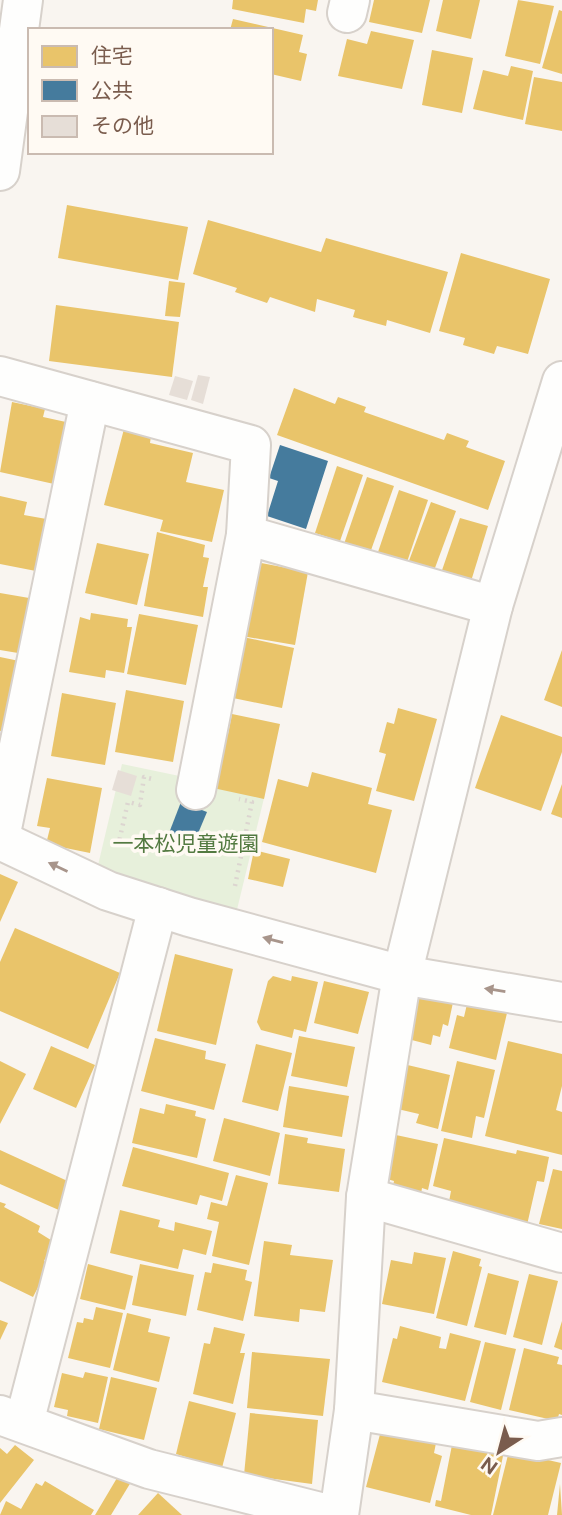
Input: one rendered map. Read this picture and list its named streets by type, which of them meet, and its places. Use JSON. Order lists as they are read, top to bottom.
{
  "parks": ["一本松児童遊園"],
  "legend": ["住宅", "公共", "その他"],
  "north": "bottom left"
}
